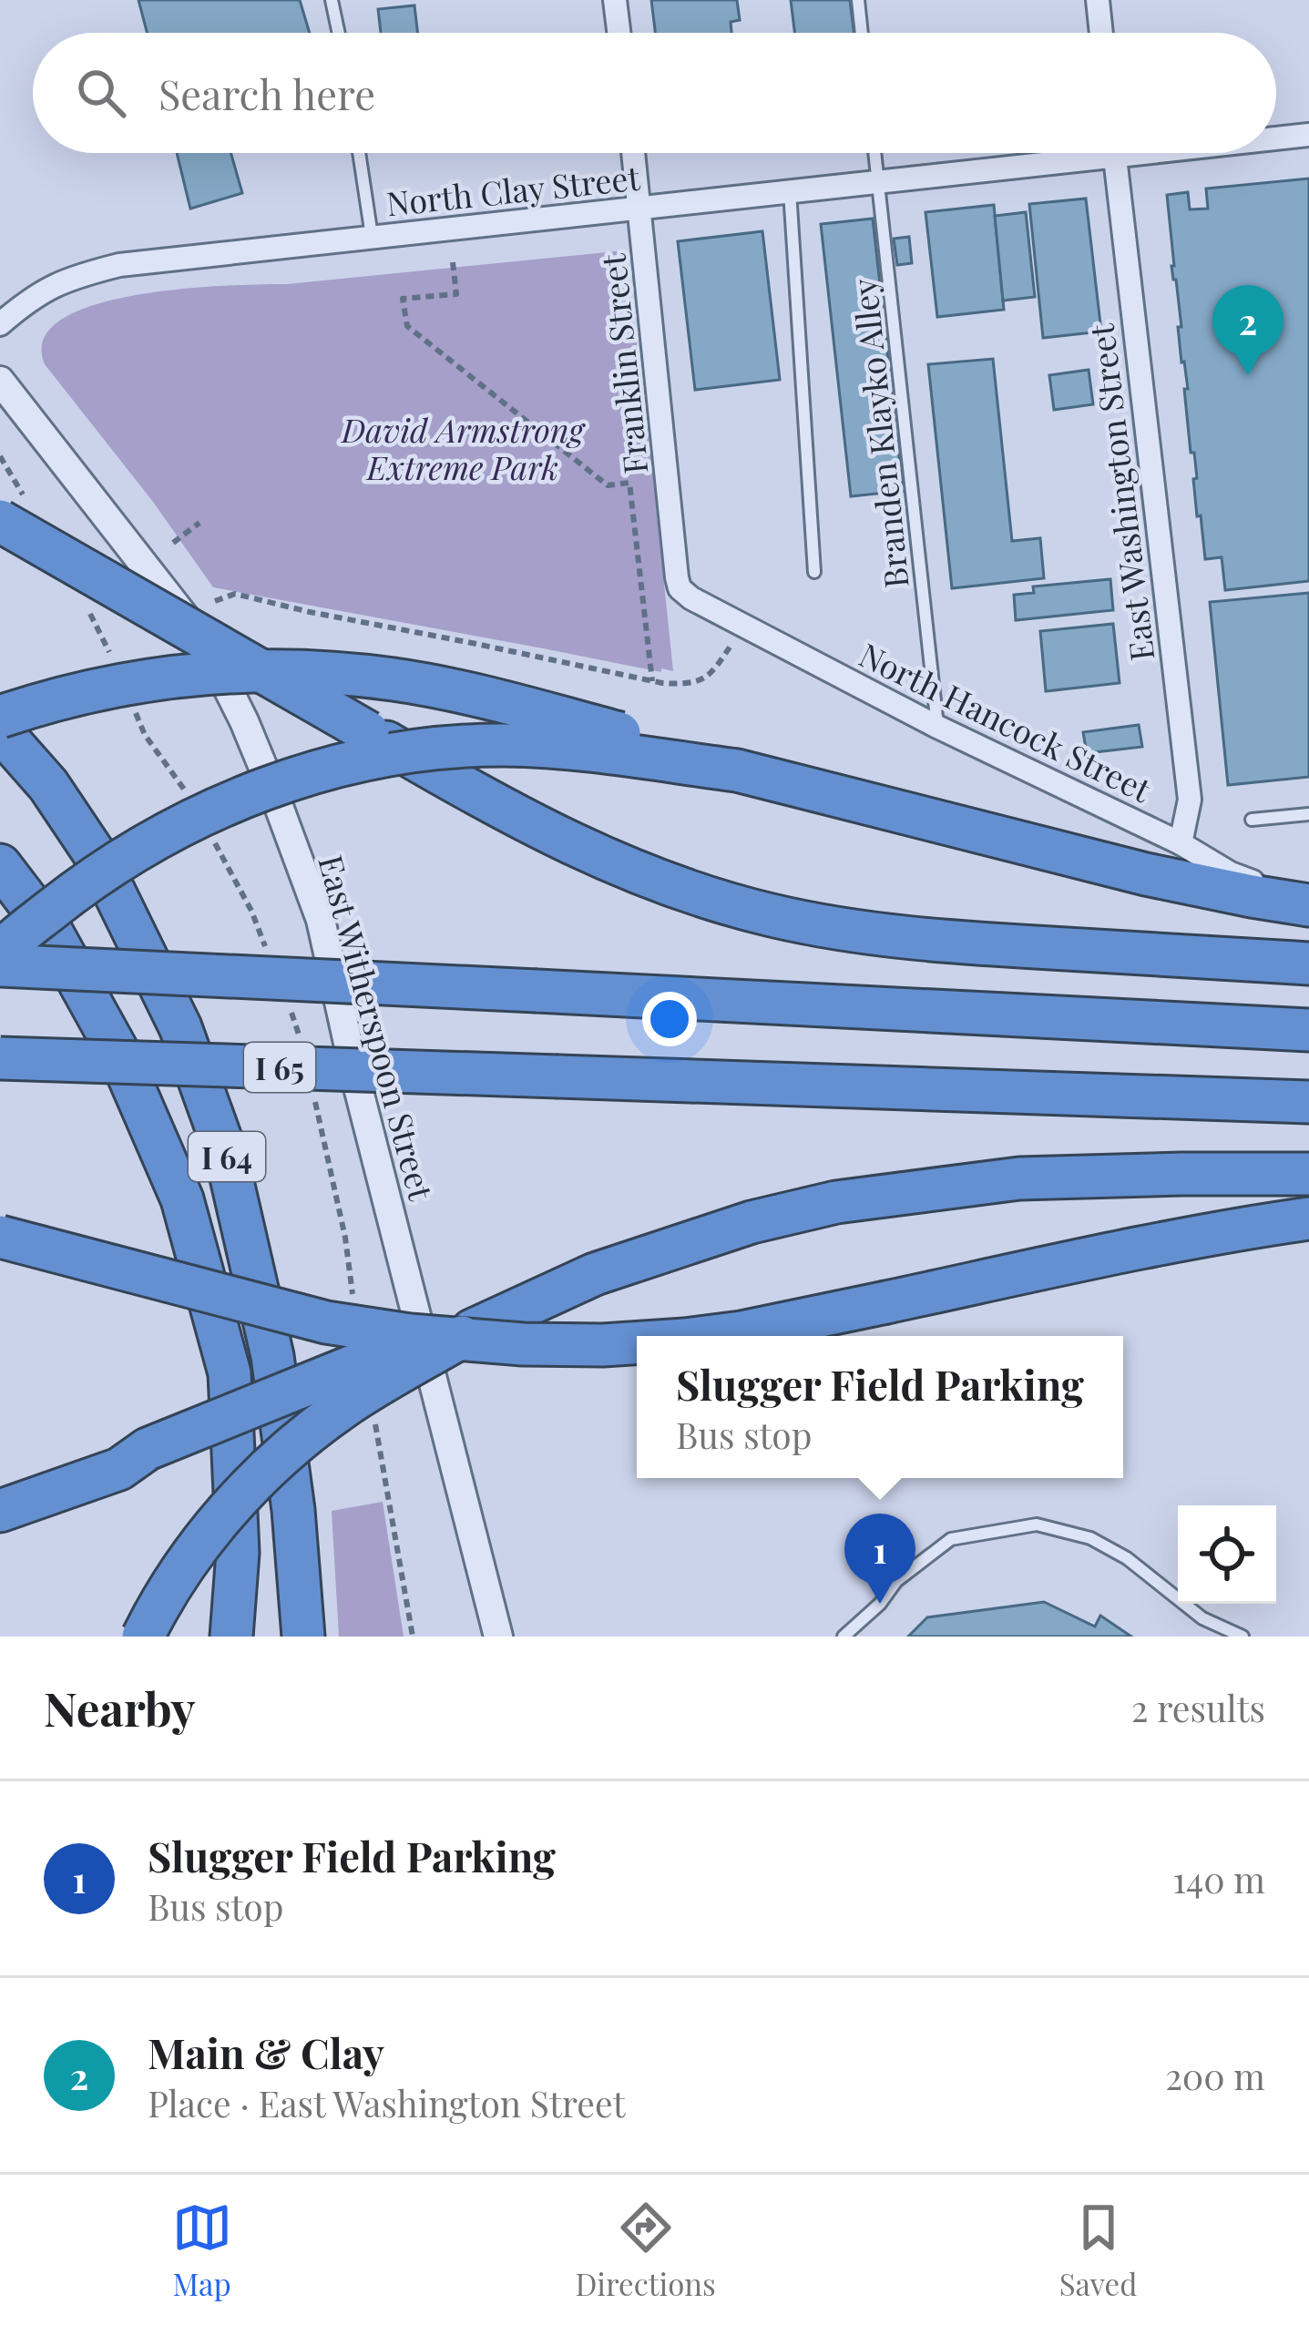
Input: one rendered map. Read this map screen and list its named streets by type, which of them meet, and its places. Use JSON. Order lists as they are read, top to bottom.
{
  "streets": {
    "highway": ["I 65", "I 64"],
    "street": [
      "North Clay Street",
      "Franklin Street",
      "East Washington Street",
      "North Hancock Street",
      "East Witherspoon Street"
    ],
    "lane": ["Branden Klayko Alley"]
  },
  "crossings": [
    ["North Clay Street", "Franklin Street"],
    ["North Clay Street", "Branden Klayko Alley"],
    ["Franklin Street", "North Hancock Street"],
    ["Branden Klayko Alley", "North Hancock Street"],
    ["East Washington Street", "North Hancock Street"]
  ],
  "parks": ["David Armstrong Extreme Park"],
  "page": {
    "search": "Search here",
    "pins": ["2", "1"],
    "popup": ["Slugger Field Parking", "Bus stop"],
    "heading": ["Nearby", "2 results"],
    "list": [
      {
        "mark": "1",
        "name": "Slugger Field Parking",
        "note": "Bus stop",
        "value": "140 m"
      },
      {
        "mark": "2",
        "name": "Main & Clay",
        "note": "Place · East Washington Street",
        "value": "200 m"
      }
    ],
    "nav": ["Map", "Directions", "Saved"]
  }
}
